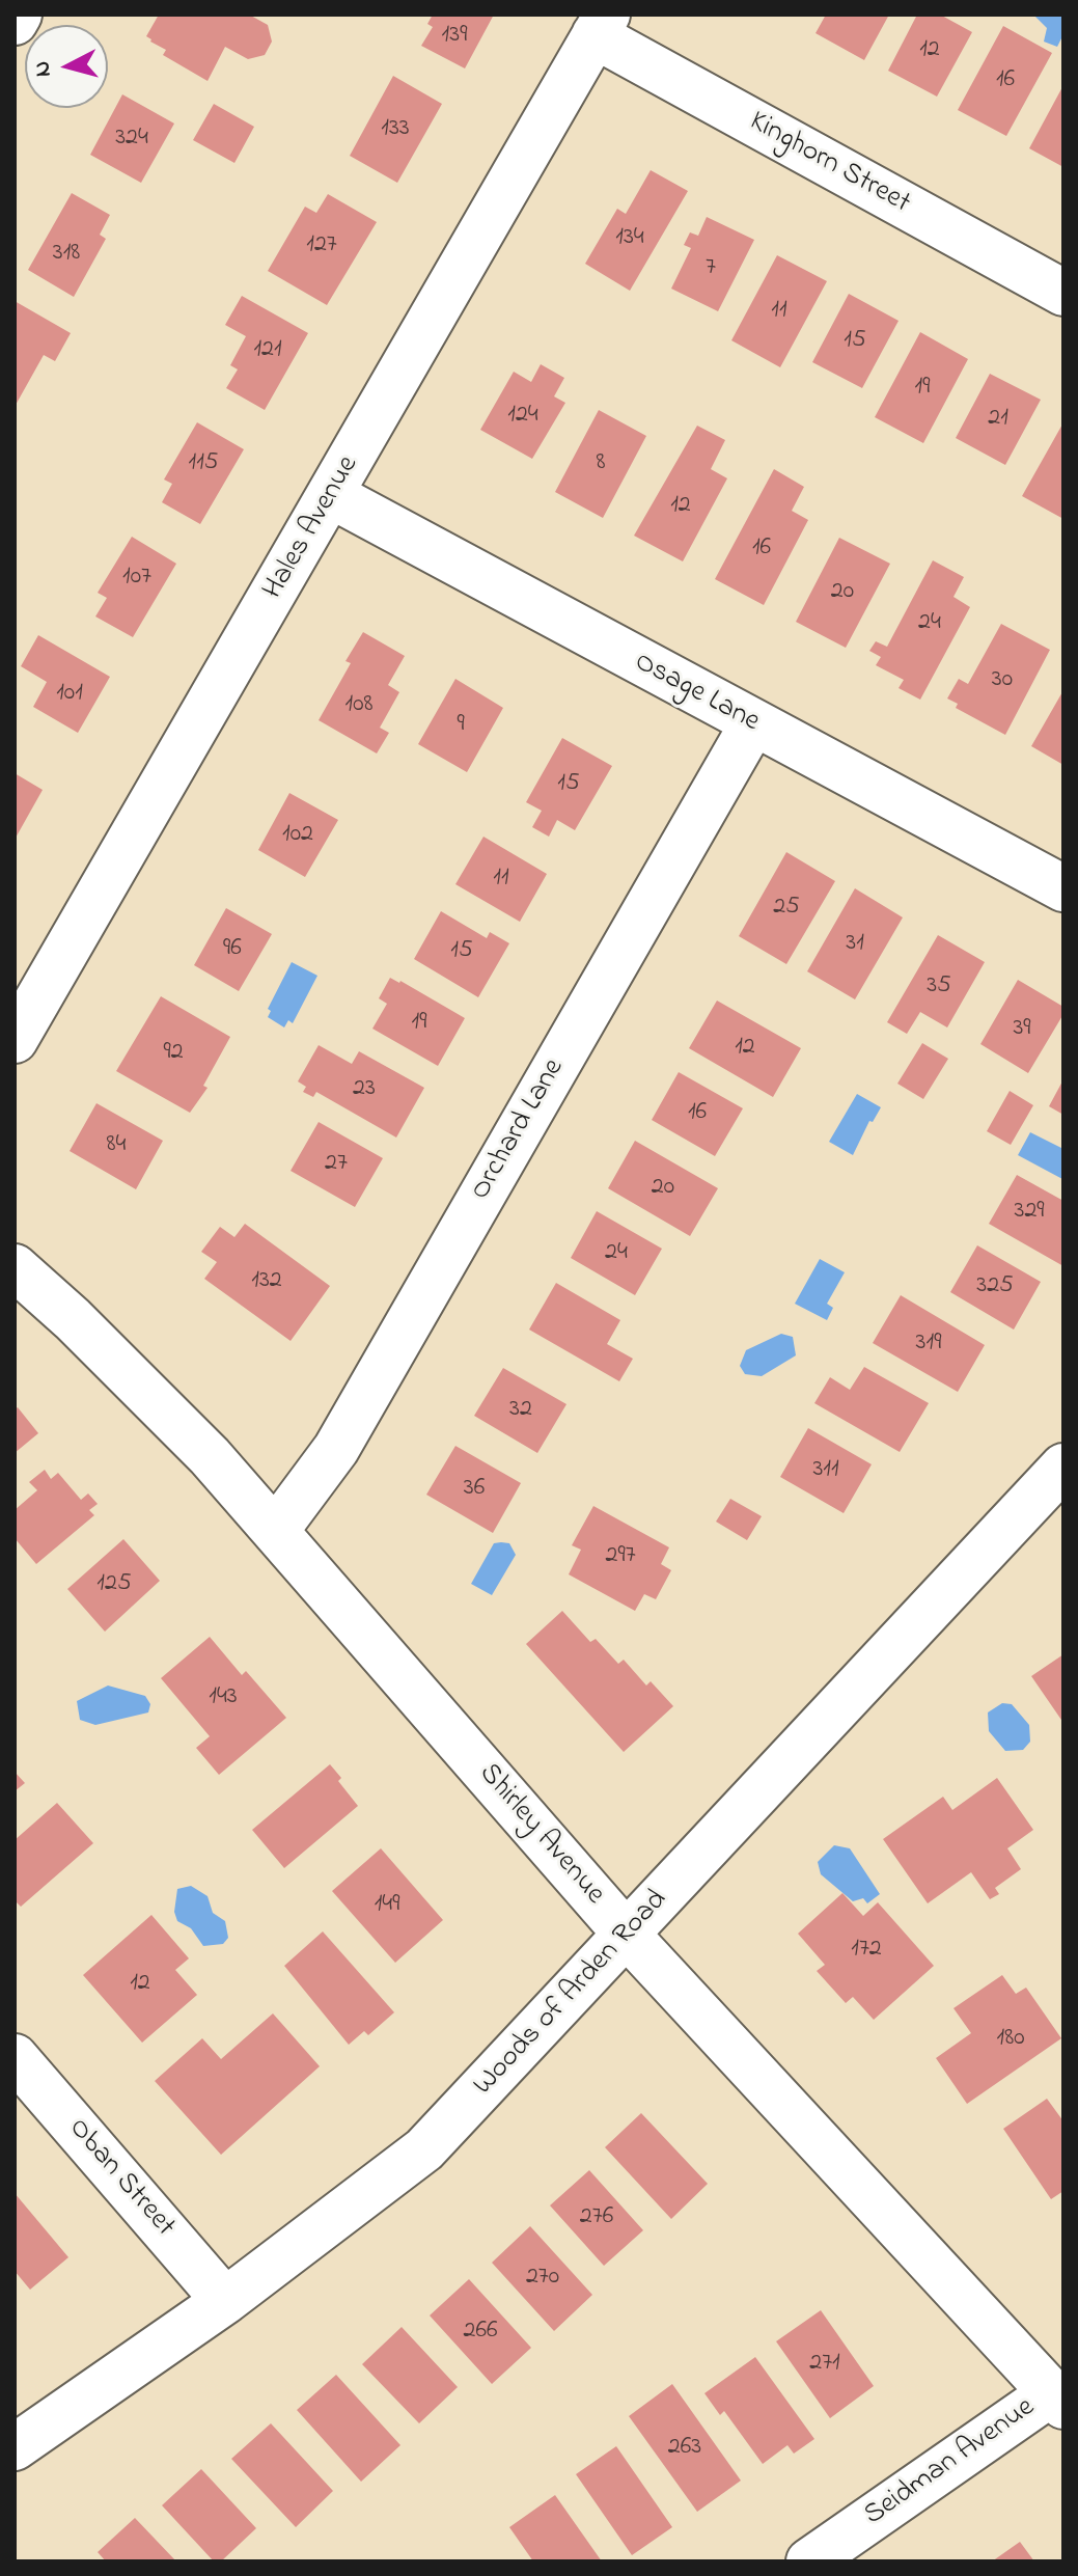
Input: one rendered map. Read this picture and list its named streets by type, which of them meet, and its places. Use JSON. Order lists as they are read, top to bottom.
{
  "streets": {
    "street": [
      "Kinghorn Street",
      "Hales Avenue",
      "Osage Lane",
      "Orchard Lane",
      "Shirley Avenue",
      "Woods of Arden Road",
      "Oban Street",
      "Seidman Avenue"
    ]
  },
  "crossings": [
    ["Kinghorn Street", "Hales Avenue"],
    ["Hales Avenue", "Osage Lane"],
    ["Osage Lane", "Orchard Lane"],
    ["Orchard Lane", "Shirley Avenue"],
    ["Shirley Avenue", "Woods of Arden Road"],
    ["Shirley Avenue", "Seidman Avenue"],
    ["Woods of Arden Road", "Oban Street"]
  ],
  "house_numbers": [
    "139",
    "12",
    "16",
    "133",
    "324",
    "134",
    "127",
    "318",
    "7",
    "11",
    "15",
    "121",
    "19",
    "124",
    "21",
    "115",
    "8",
    "12",
    "16",
    "107",
    "20",
    "24",
    "30",
    "101",
    "108",
    "9",
    "15",
    "102",
    "11",
    "25",
    "31",
    "96",
    "15",
    "35",
    "19",
    "39",
    "12",
    "92",
    "23",
    "16",
    "84",
    "27",
    "20",
    "329",
    "24",
    "132",
    "325",
    "319",
    "32",
    "311",
    "36",
    "297",
    "125",
    "143",
    "149",
    "172",
    "12",
    "180",
    "276",
    "270",
    "266",
    "271",
    "263"
  ],
  "north": "left"
}
